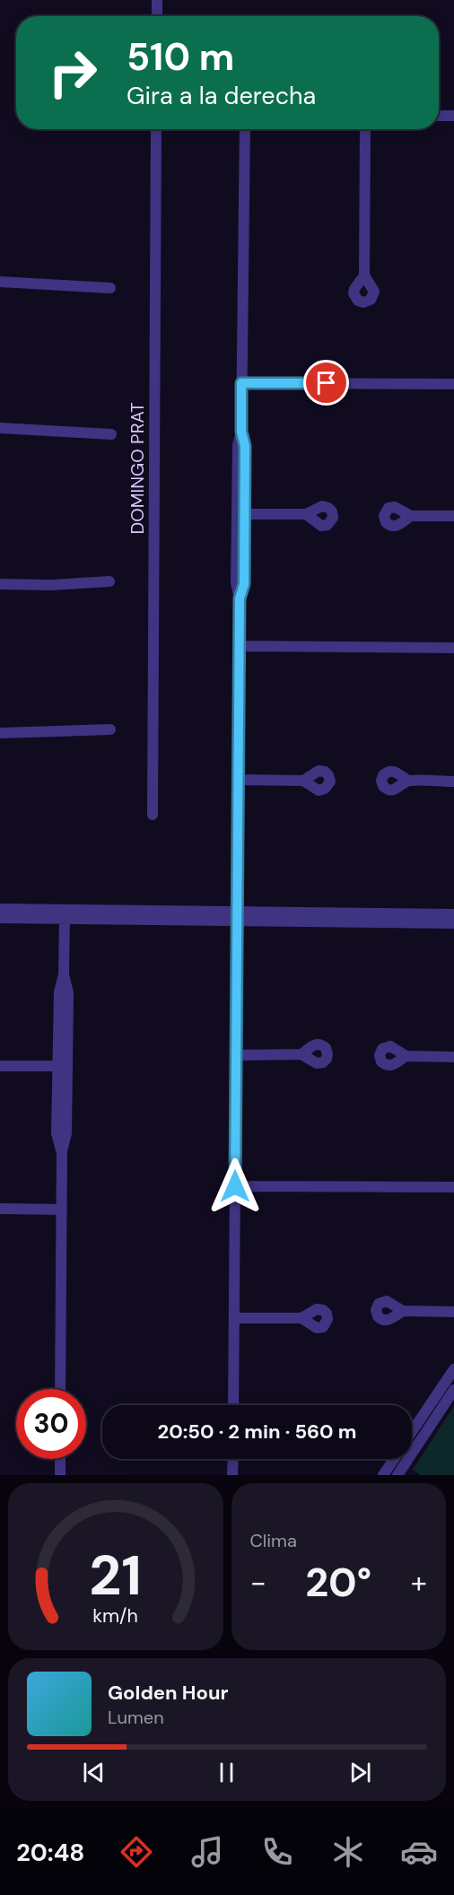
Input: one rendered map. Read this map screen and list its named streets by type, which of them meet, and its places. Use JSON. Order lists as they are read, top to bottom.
{
  "streets": {
    "street": ["DOMINGO PRAT"]
  },
  "page": {
    "turn": ["510 m", "Gira a la derecha"],
    "limit": "30",
    "trip": "20:50 · 2 min · 560 m",
    "tile": "Clima",
    "heat": ["−", "20°", "+"],
    "song": ["Golden Hour", "Lumen"],
    "tabs": "20:48",
    "gauge": ["21", "km/h"]
  }
}
